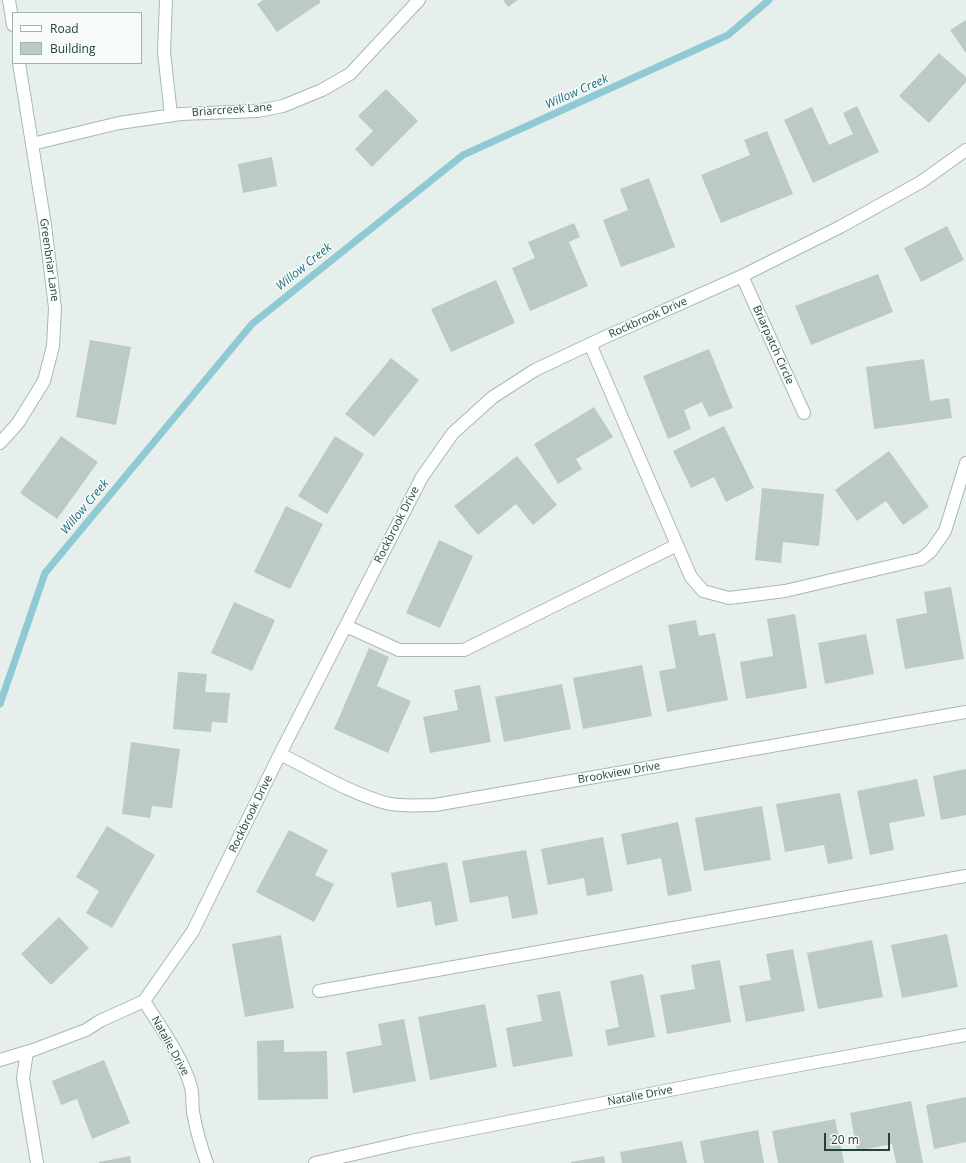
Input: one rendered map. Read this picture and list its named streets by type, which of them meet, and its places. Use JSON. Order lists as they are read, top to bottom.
{
  "streets": {
    "street": [
      "Briarcreek Lane",
      "Greenbriar Lane",
      "Rockbrook Drive",
      "Briarpatch Circle",
      "Brookview Drive",
      "Natalie Drive"
    ]
  },
  "crossings": [
    ["Briarcreek Lane", "Greenbriar Lane"],
    ["Rockbrook Drive", "Briarpatch Circle"],
    ["Rockbrook Drive", "Brookview Drive"],
    ["Rockbrook Drive", "Natalie Drive"]
  ],
  "water": ["Willow Creek"],
  "legend": ["Road", "Building"],
  "scale_bar": "20 m"
}
